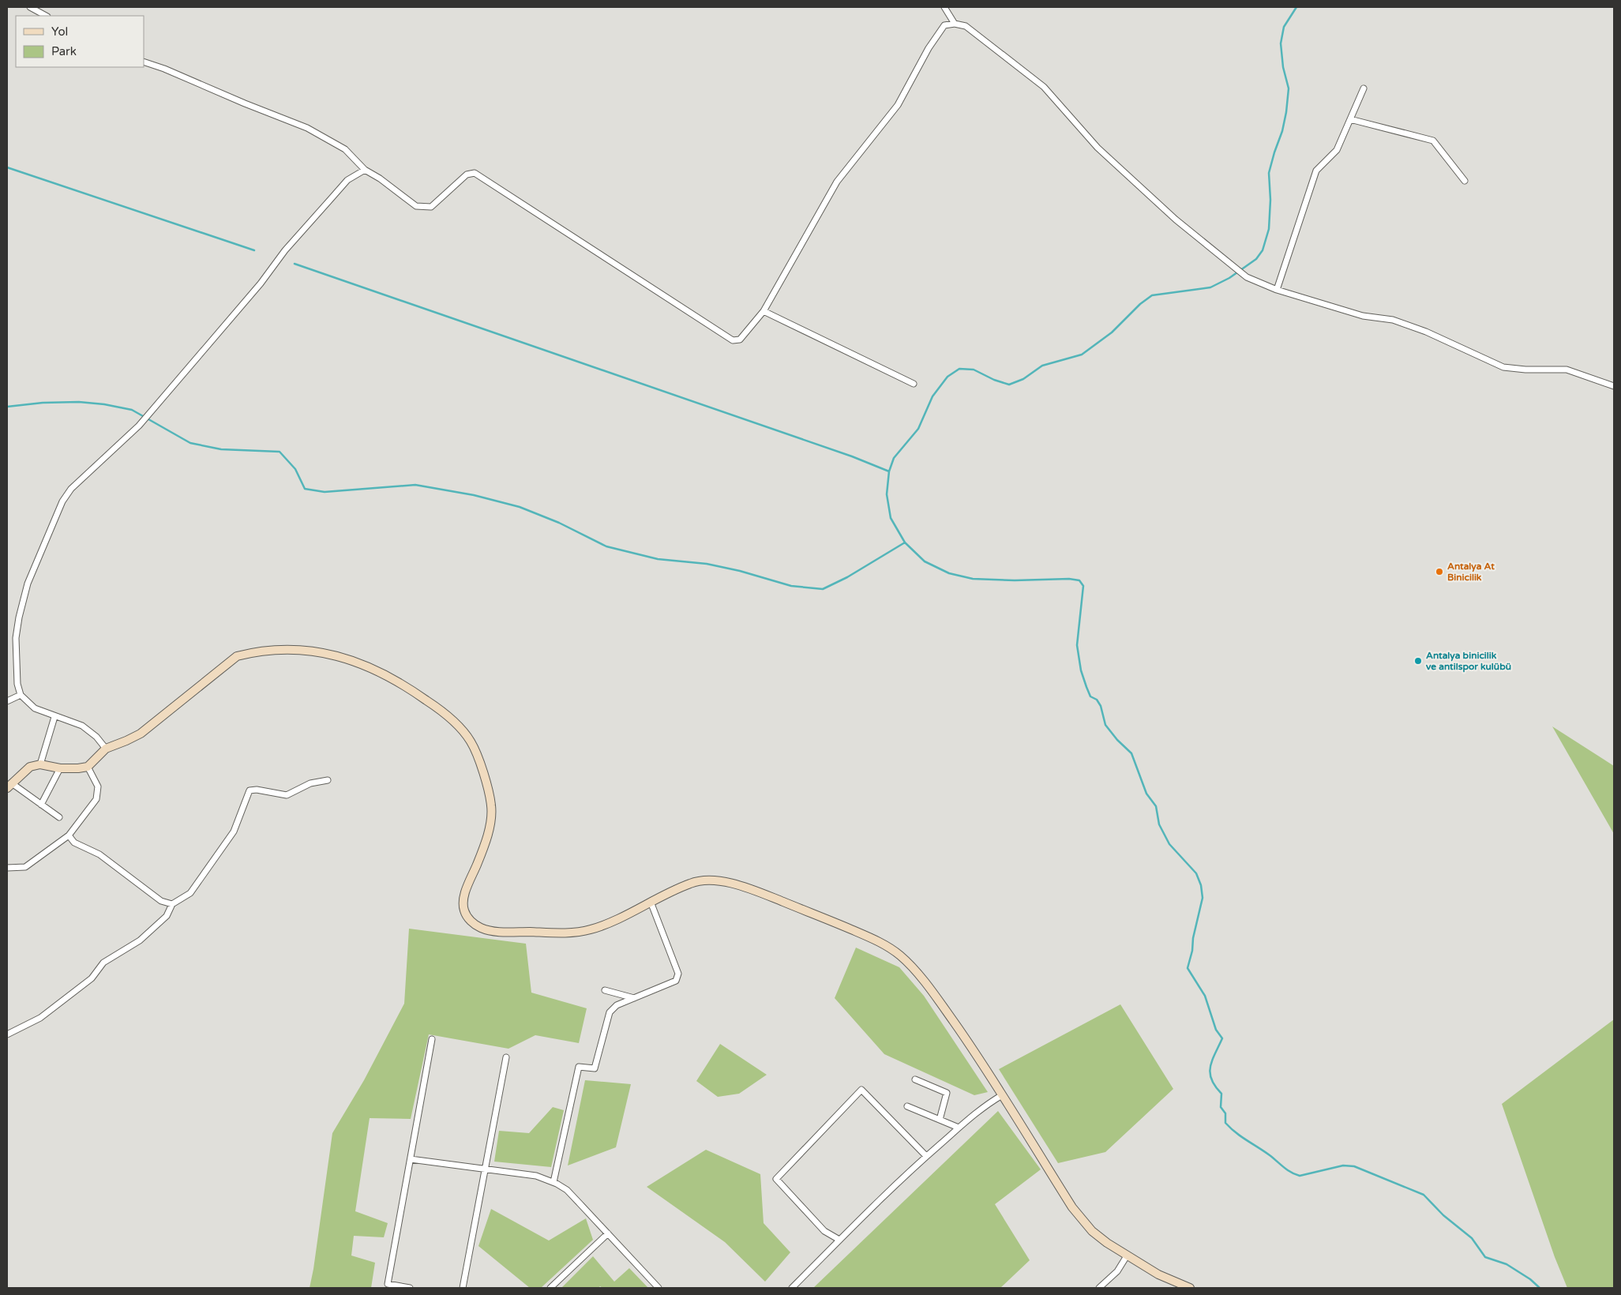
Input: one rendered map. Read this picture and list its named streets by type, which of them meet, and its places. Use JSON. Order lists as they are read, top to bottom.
{
  "places": ["Antalya At Binicilik", "Antalya binicilik ve antilspor kulübü"],
  "legend": ["Yol", "Park"]
}
